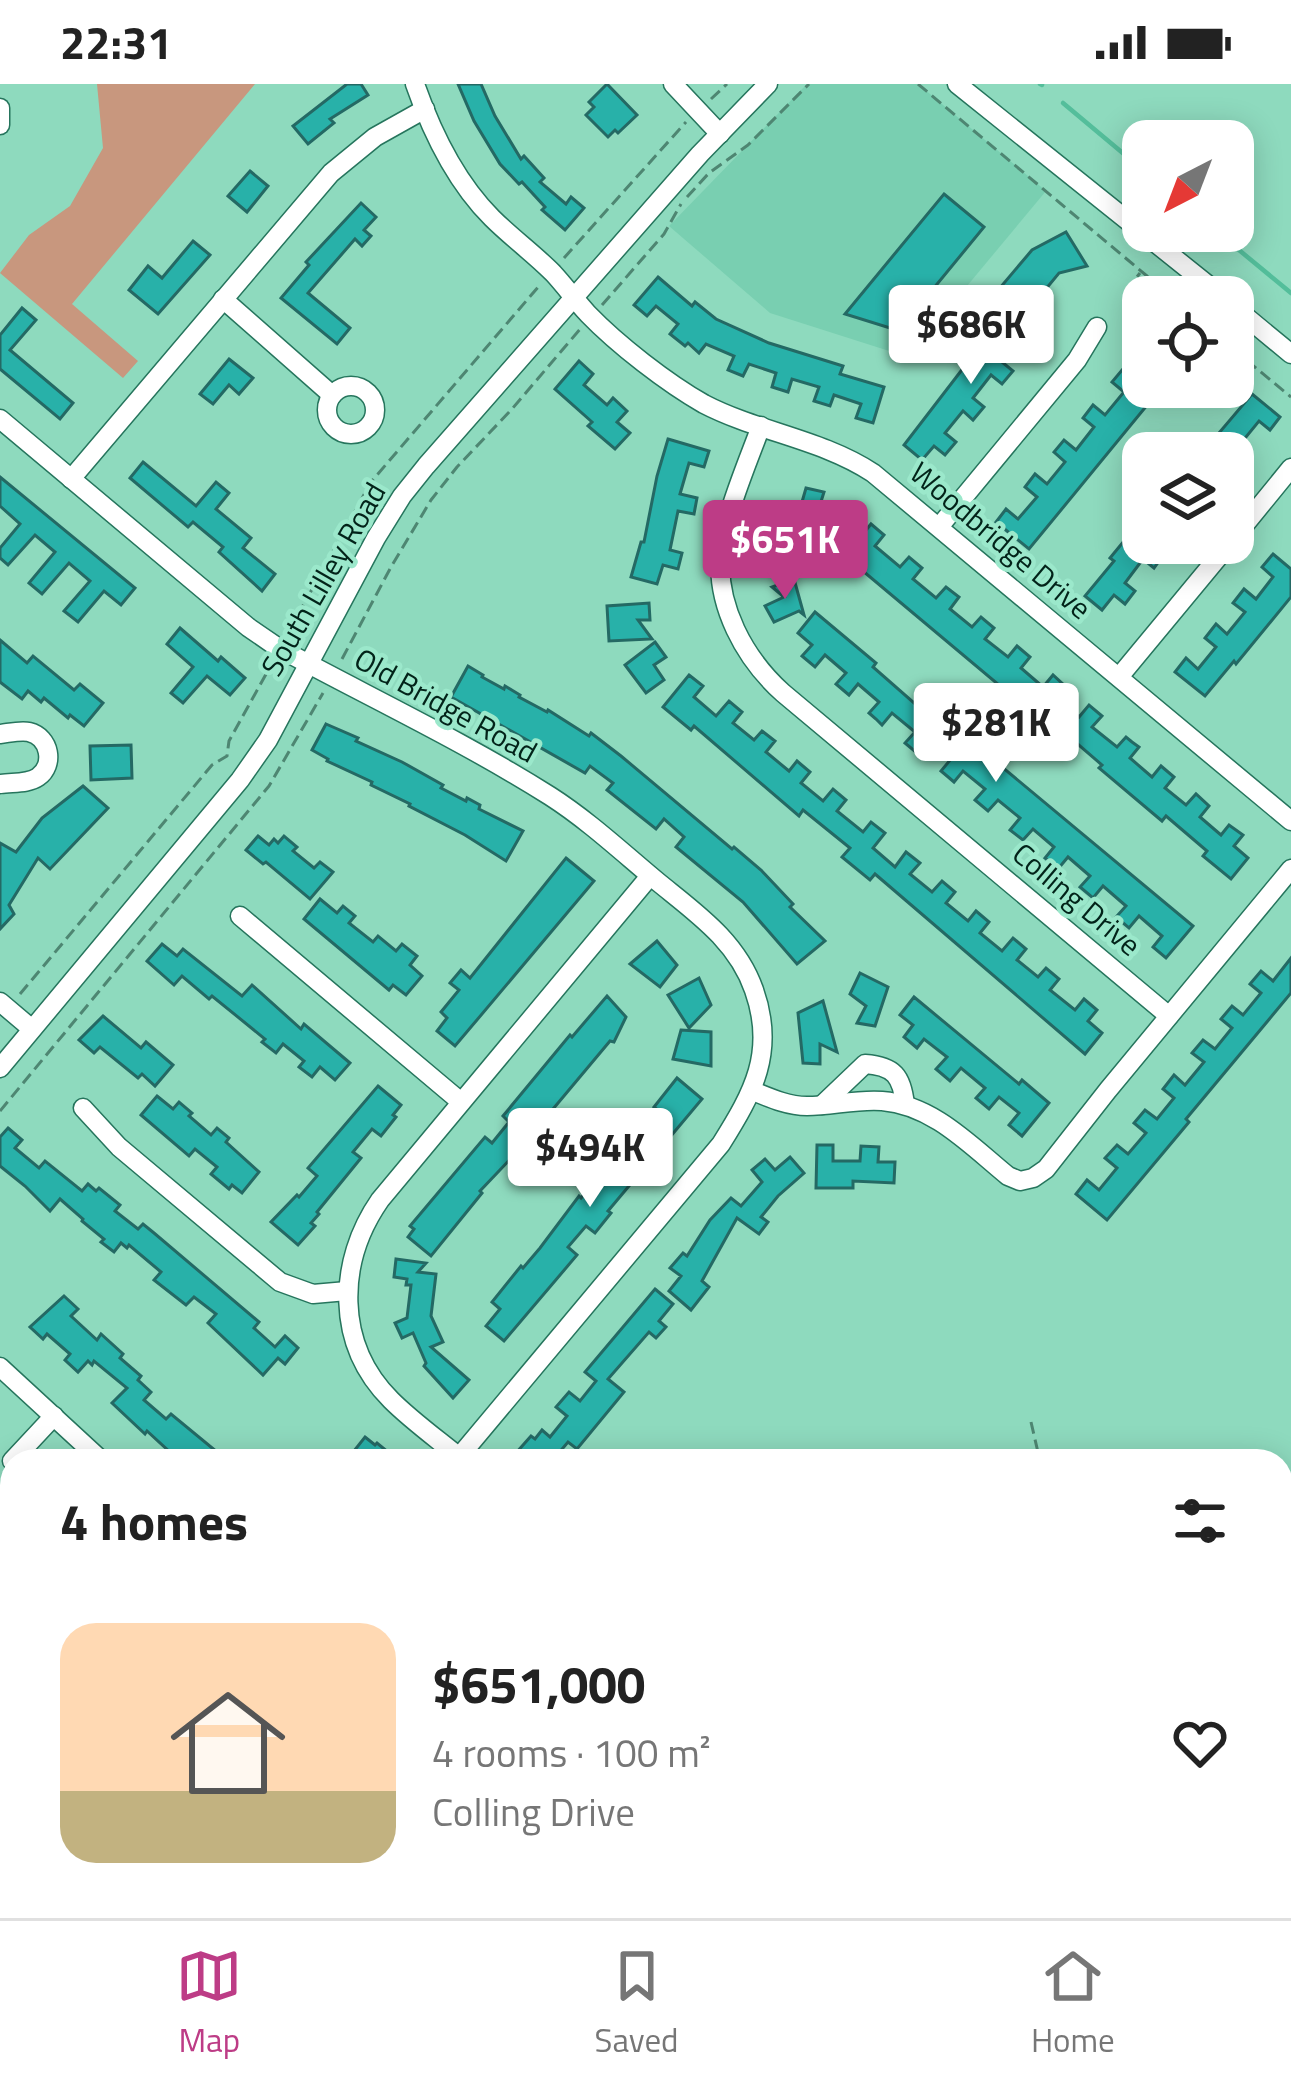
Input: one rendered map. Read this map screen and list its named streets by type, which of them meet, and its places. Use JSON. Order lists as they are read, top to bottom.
{
  "streets": {
    "street": [
      "Woodbridge Drive",
      "South Lilley Road",
      "Old Bridge Road",
      "Colling Drive"
    ]
  },
  "crossings": [
    ["Woodbridge Drive", "South Lilley Road"],
    ["Woodbridge Drive", "Colling Drive"],
    ["South Lilley Road", "Old Bridge Road"]
  ],
  "north": "bottom left",
  "page": {
    "status": "22:31",
    "price": [
      "$686K",
      "$651K",
      "$281K",
      "$494K"
    ],
    "heading": "4 homes",
    "list": [
      {
        "name": "$651,000",
        "note": "4 rooms · 100 m² · Colling Drive"
      }
    ],
    "tabs": ["Map", "Saved", "Home"]
  }
}
